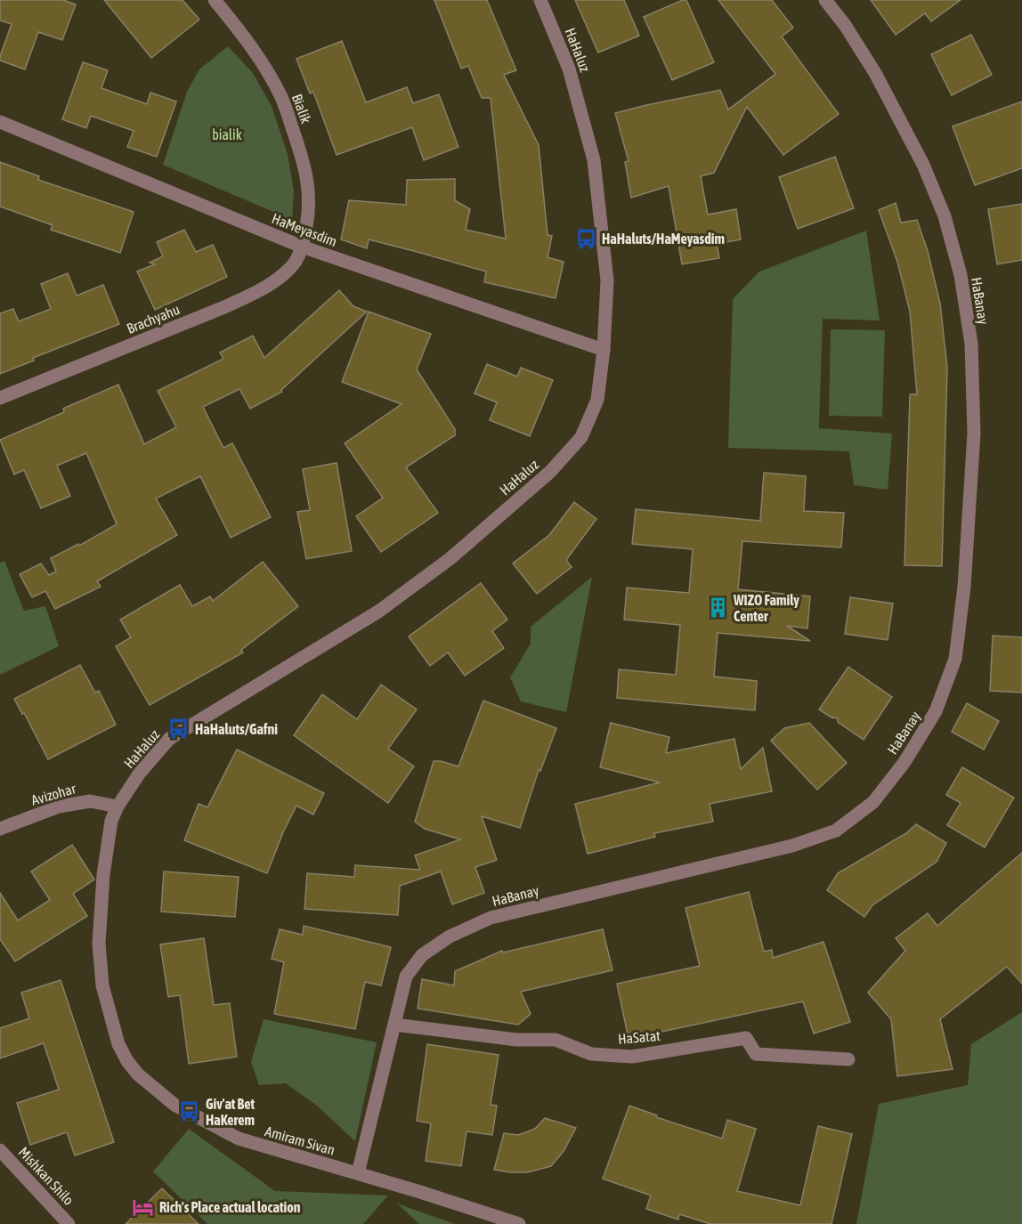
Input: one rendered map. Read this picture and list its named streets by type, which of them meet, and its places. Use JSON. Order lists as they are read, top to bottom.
{
  "streets": {
    "street": [
      "HaHaluz",
      "Bialik",
      "HaMeyasdim",
      "HaBanay",
      "Brachyahu",
      "Avizohar",
      "HaSatat",
      "Amiram Sivan",
      "Mishkan Shilo"
    ]
  },
  "crossings": [
    ["HaHaluz", "HaMeyasdim"],
    ["HaHaluz", "Avizohar"],
    ["HaHaluz", "Amiram Sivan"],
    ["Bialik", "HaMeyasdim"],
    ["Bialik", "Brachyahu"],
    ["HaMeyasdim", "Brachyahu"],
    ["HaBanay", "HaSatat"],
    ["HaBanay", "Amiram Sivan"],
    ["Avizohar", "Amiram Sivan"]
  ],
  "parks": ["bialik"],
  "places": {
    "bus stop": ["HaHaluts/HaMeyasdim", "HaHaluts/Gafni", "Giv'at Bet HaKerem"],
    "building": ["WIZO Family Center"],
    "hotel": ["Rich's Place actual location"]
  }
}
